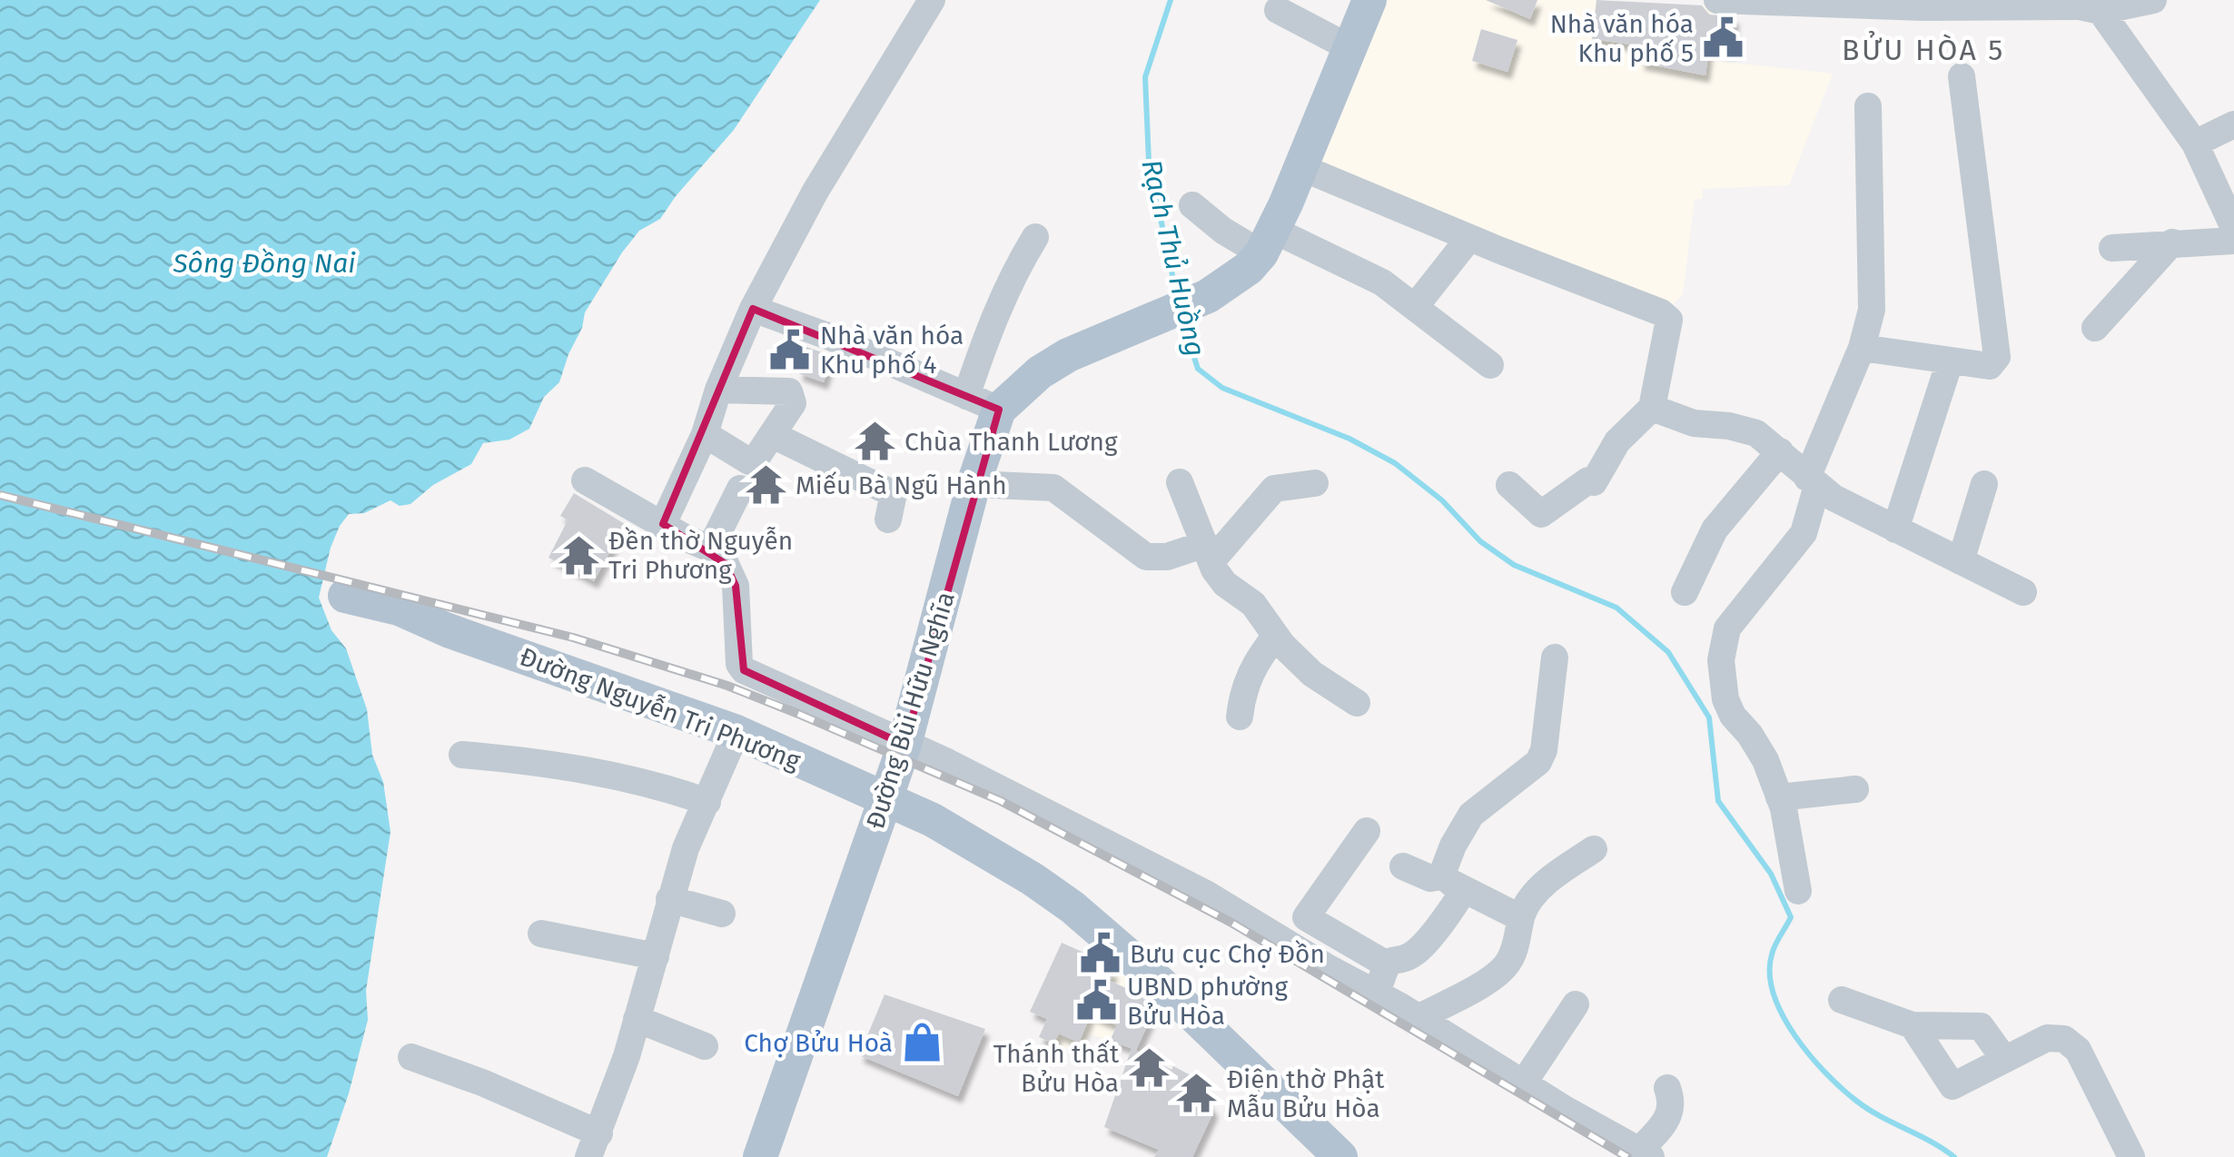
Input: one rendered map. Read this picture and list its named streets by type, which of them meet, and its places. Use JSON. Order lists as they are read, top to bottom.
{
  "streets": {
    "main road": ["Đường Nguyễn Tri Phương", "Đường Bùi Hữu Nghĩa"]
  },
  "crossings": [
    ["Đường Nguyễn Tri Phương", "Đường Bùi Hữu Nghĩa"]
  ],
  "districts": ["BỬU HÒA 5"],
  "water": ["Rạch Thủ Huồng", "Sông Đồng Nai"],
  "places": {
    "public building": [
      "Nhà văn hóa Khu phố 5",
      "Nhà văn hóa Khu phố 4",
      "Bưu cục Chợ Đồn",
      "UBND phường Bửu Hòa"
    ],
    "temple": [
      "Chùa Thanh Lương",
      "Miếu Bà Ngũ Hành",
      "Đền thờ Nguyễn Tri Phương",
      "Thánh thất Bửu Hòa",
      "Điện thờ Phật Mẫu Bửu Hòa"
    ],
    "shop": ["Chợ Bửu Hoà"]
  }
}
